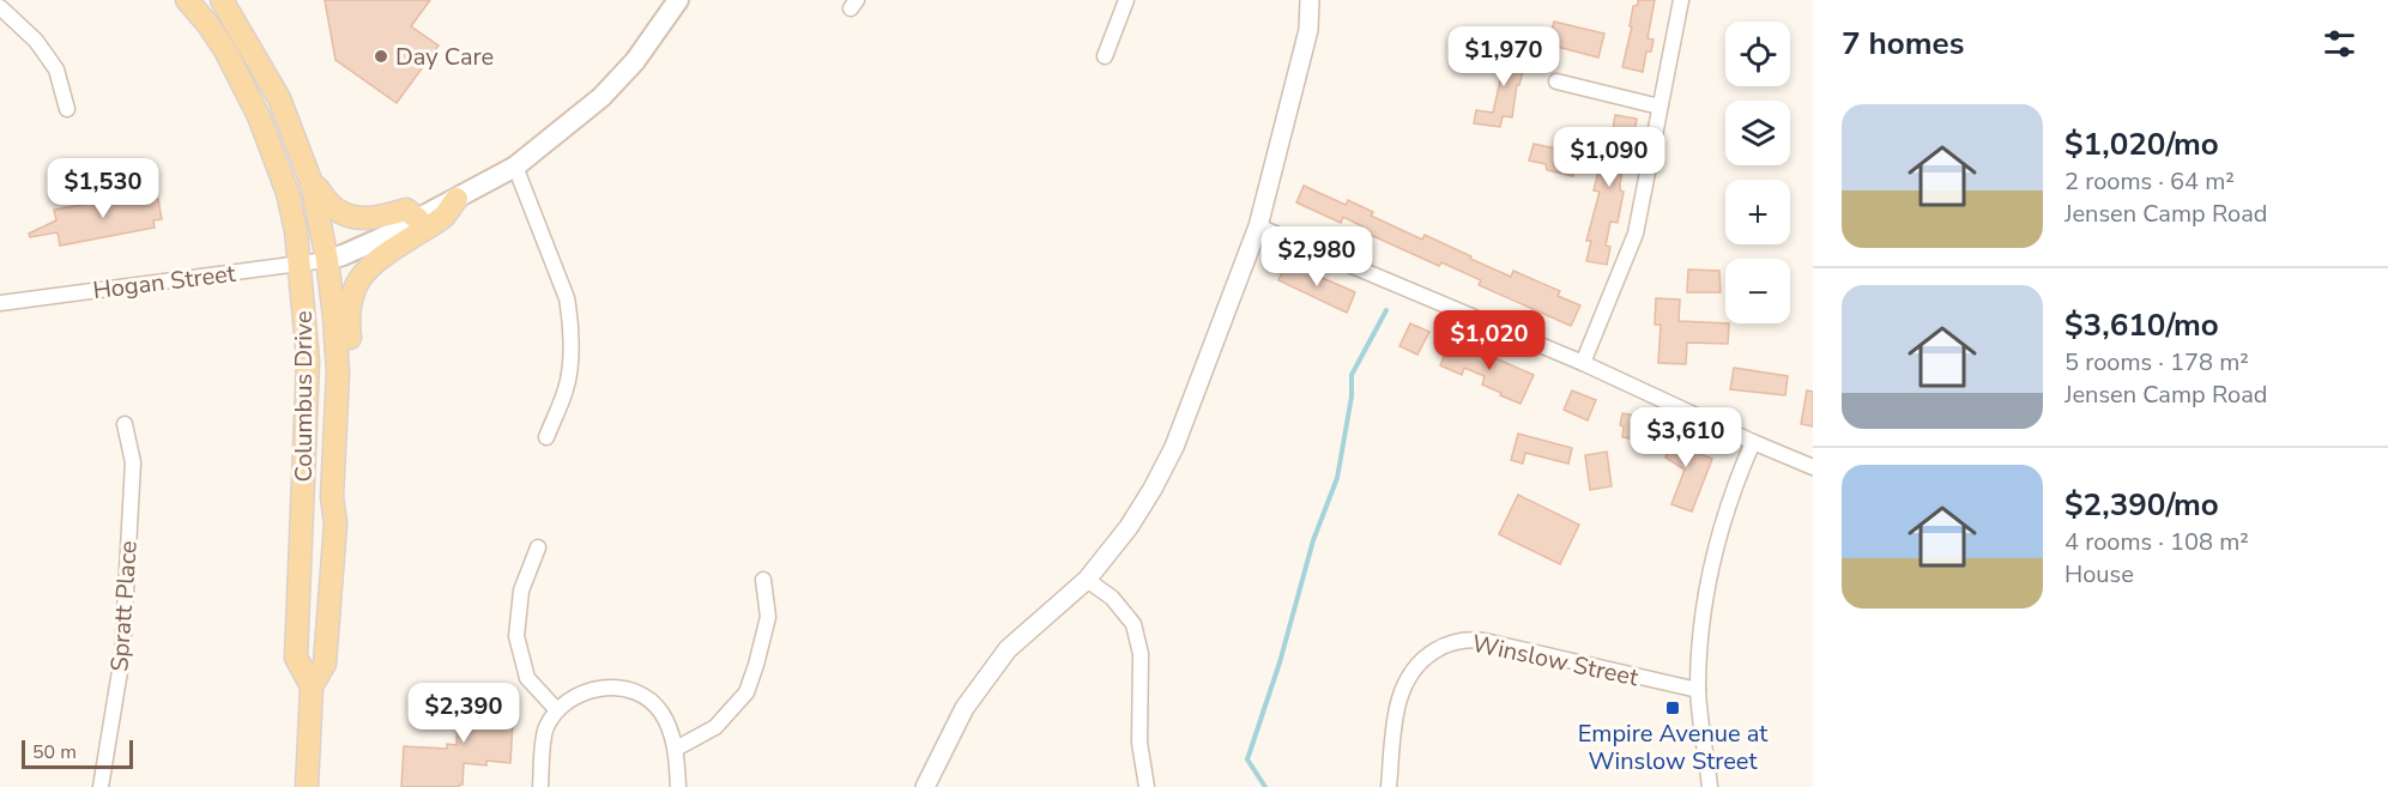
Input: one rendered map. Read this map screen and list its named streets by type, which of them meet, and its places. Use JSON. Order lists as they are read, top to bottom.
{
  "streets": {
    "main road": ["Columbus Drive"],
    "street": ["Hogan Street", "Spratt Place", "Winslow Street"]
  },
  "crossings": [
    ["Hogan Street", "Columbus Drive"]
  ],
  "places": {
    "other": ["Day Care"],
    "transit": ["Empire Avenue at Winslow Street"]
  },
  "scale_bar": "50 m",
  "page": {
    "heading": "7 homes",
    "map_buttons": ["+", "−"],
    "price": [
      "$1,970",
      "$1,090",
      "$1,530",
      "$2,980",
      "$1,020",
      "$3,610",
      "$2,390"
    ],
    "list": [
      {
        "name": "$1,020/mo",
        "note": "2 rooms · 64 m² · Jensen Camp Road"
      },
      {
        "name": "$3,610/mo",
        "note": "5 rooms · 178 m² · Jensen Camp Road"
      },
      {
        "name": "$2,390/mo",
        "note": "4 rooms · 108 m² · House"
      }
    ],
    "scale": "50 m"
  }
}
